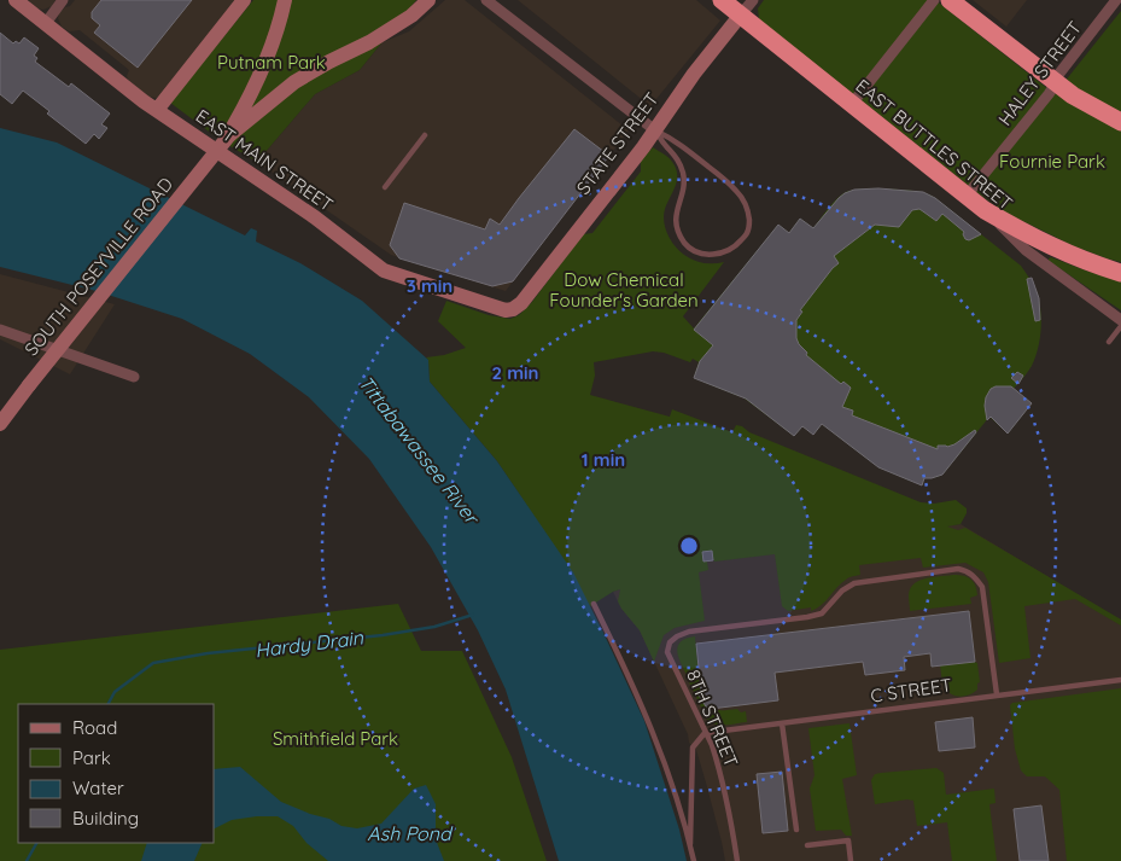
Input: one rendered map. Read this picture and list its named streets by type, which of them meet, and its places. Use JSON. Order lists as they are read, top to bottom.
{
  "streets": {
    "highway": ["EAST BUTTLES STREET"],
    "street": [
      "HALEY STREET",
      "STATE STREET",
      "EAST MAIN STREET",
      "SOUTH POSEYVILLE ROAD"
    ],
    "lane": ["C STREET", "8TH STREET"]
  },
  "crossings": [
    ["HALEY STREET", "EAST BUTTLES STREET"],
    ["STATE STREET", "EAST BUTTLES STREET"],
    ["STATE STREET", "EAST MAIN STREET"],
    ["C STREET", "8TH STREET"]
  ],
  "water": ["Tittabawassee River", "Hardy Drain", "Ash Pond"],
  "parks": [
    "Putnam Park",
    "Fournie Park",
    "Dow Chemical Founder's Garden",
    "Smithfield Park"
  ],
  "legend": [
    "Road",
    "Park",
    "Water",
    "Building"
  ],
  "rings": ["3 min", "2 min", "1 min"]
}
